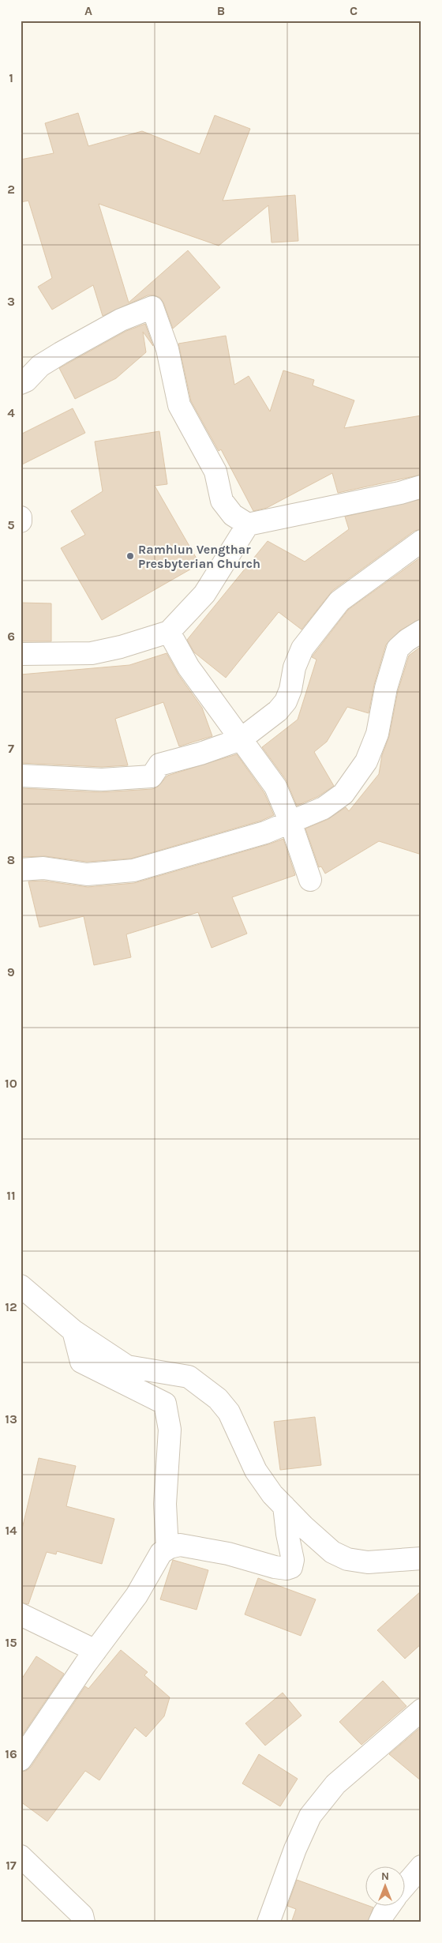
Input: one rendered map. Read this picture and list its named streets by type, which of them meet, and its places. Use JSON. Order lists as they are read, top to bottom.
{
  "places": ["Ramhlun Vengthar Presbyterian Church"],
  "north": "top",
  "grid": {
    "columns": ["A", "B", "C"],
    "rows": [
      "1",
      "2",
      "3",
      "4",
      "5",
      "6",
      "7",
      "8",
      "9",
      "10",
      "11",
      "12",
      "13",
      "14",
      "15",
      "16",
      "17"
    ]
  }
}
